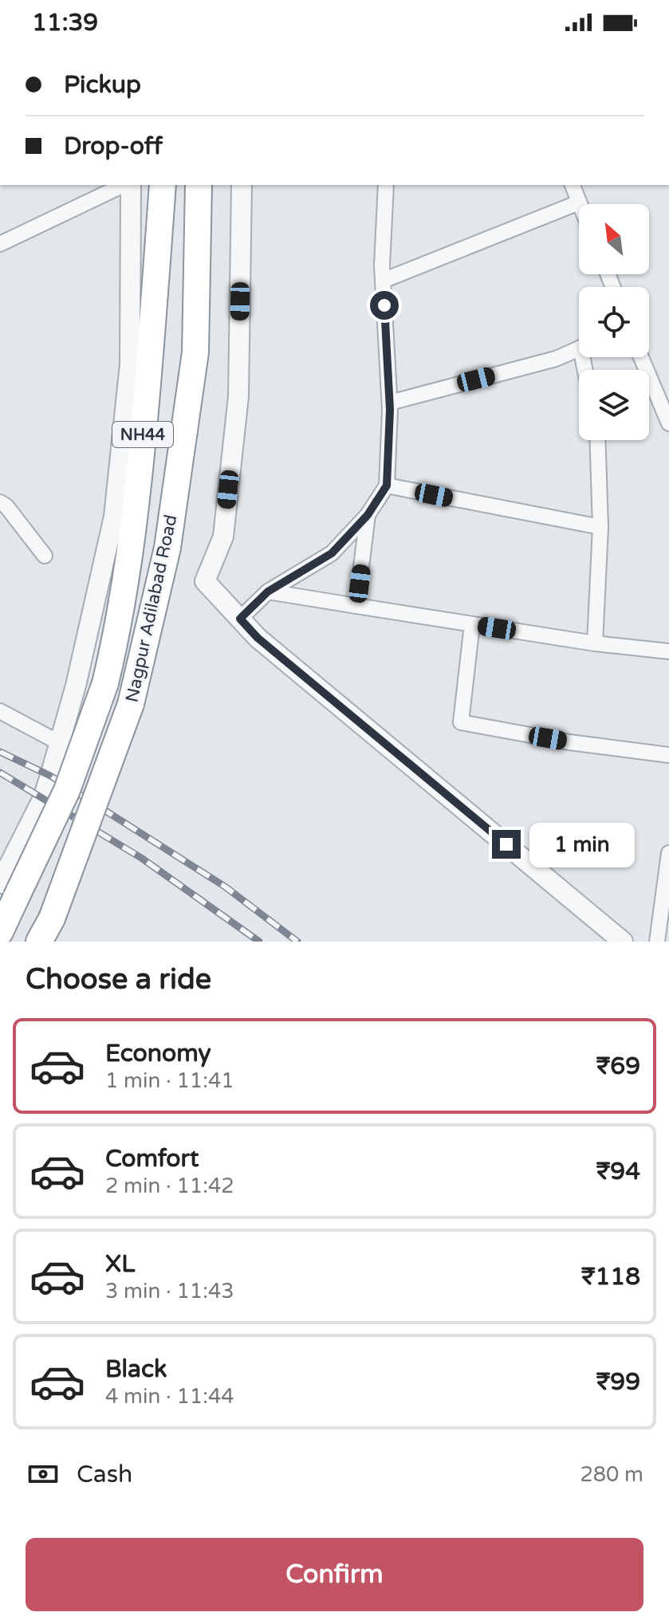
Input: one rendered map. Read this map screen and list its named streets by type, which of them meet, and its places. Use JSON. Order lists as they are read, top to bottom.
{
  "streets": {
    "highway": ["NH44", "Nagpur Adilabad Road"]
  },
  "north": "top left",
  "page": {
    "status": "11:39",
    "banner": ["Pickup", "Drop-off"],
    "bubble": "1 min",
    "heading": "Choose a ride",
    "list": [
      {
        "name": "Economy",
        "note": "1 min · 11:41",
        "value": "₹69"
      },
      {
        "name": "Comfort",
        "note": "2 min · 11:42",
        "value": "₹94"
      },
      {
        "name": "XL",
        "note": "3 min · 11:43",
        "value": "₹118"
      },
      {
        "name": "Black",
        "note": "4 min · 11:44",
        "value": "₹99"
      }
    ],
    "pay": ["Cash", "280 m"],
    "buttons": "Confirm"
  }
}
